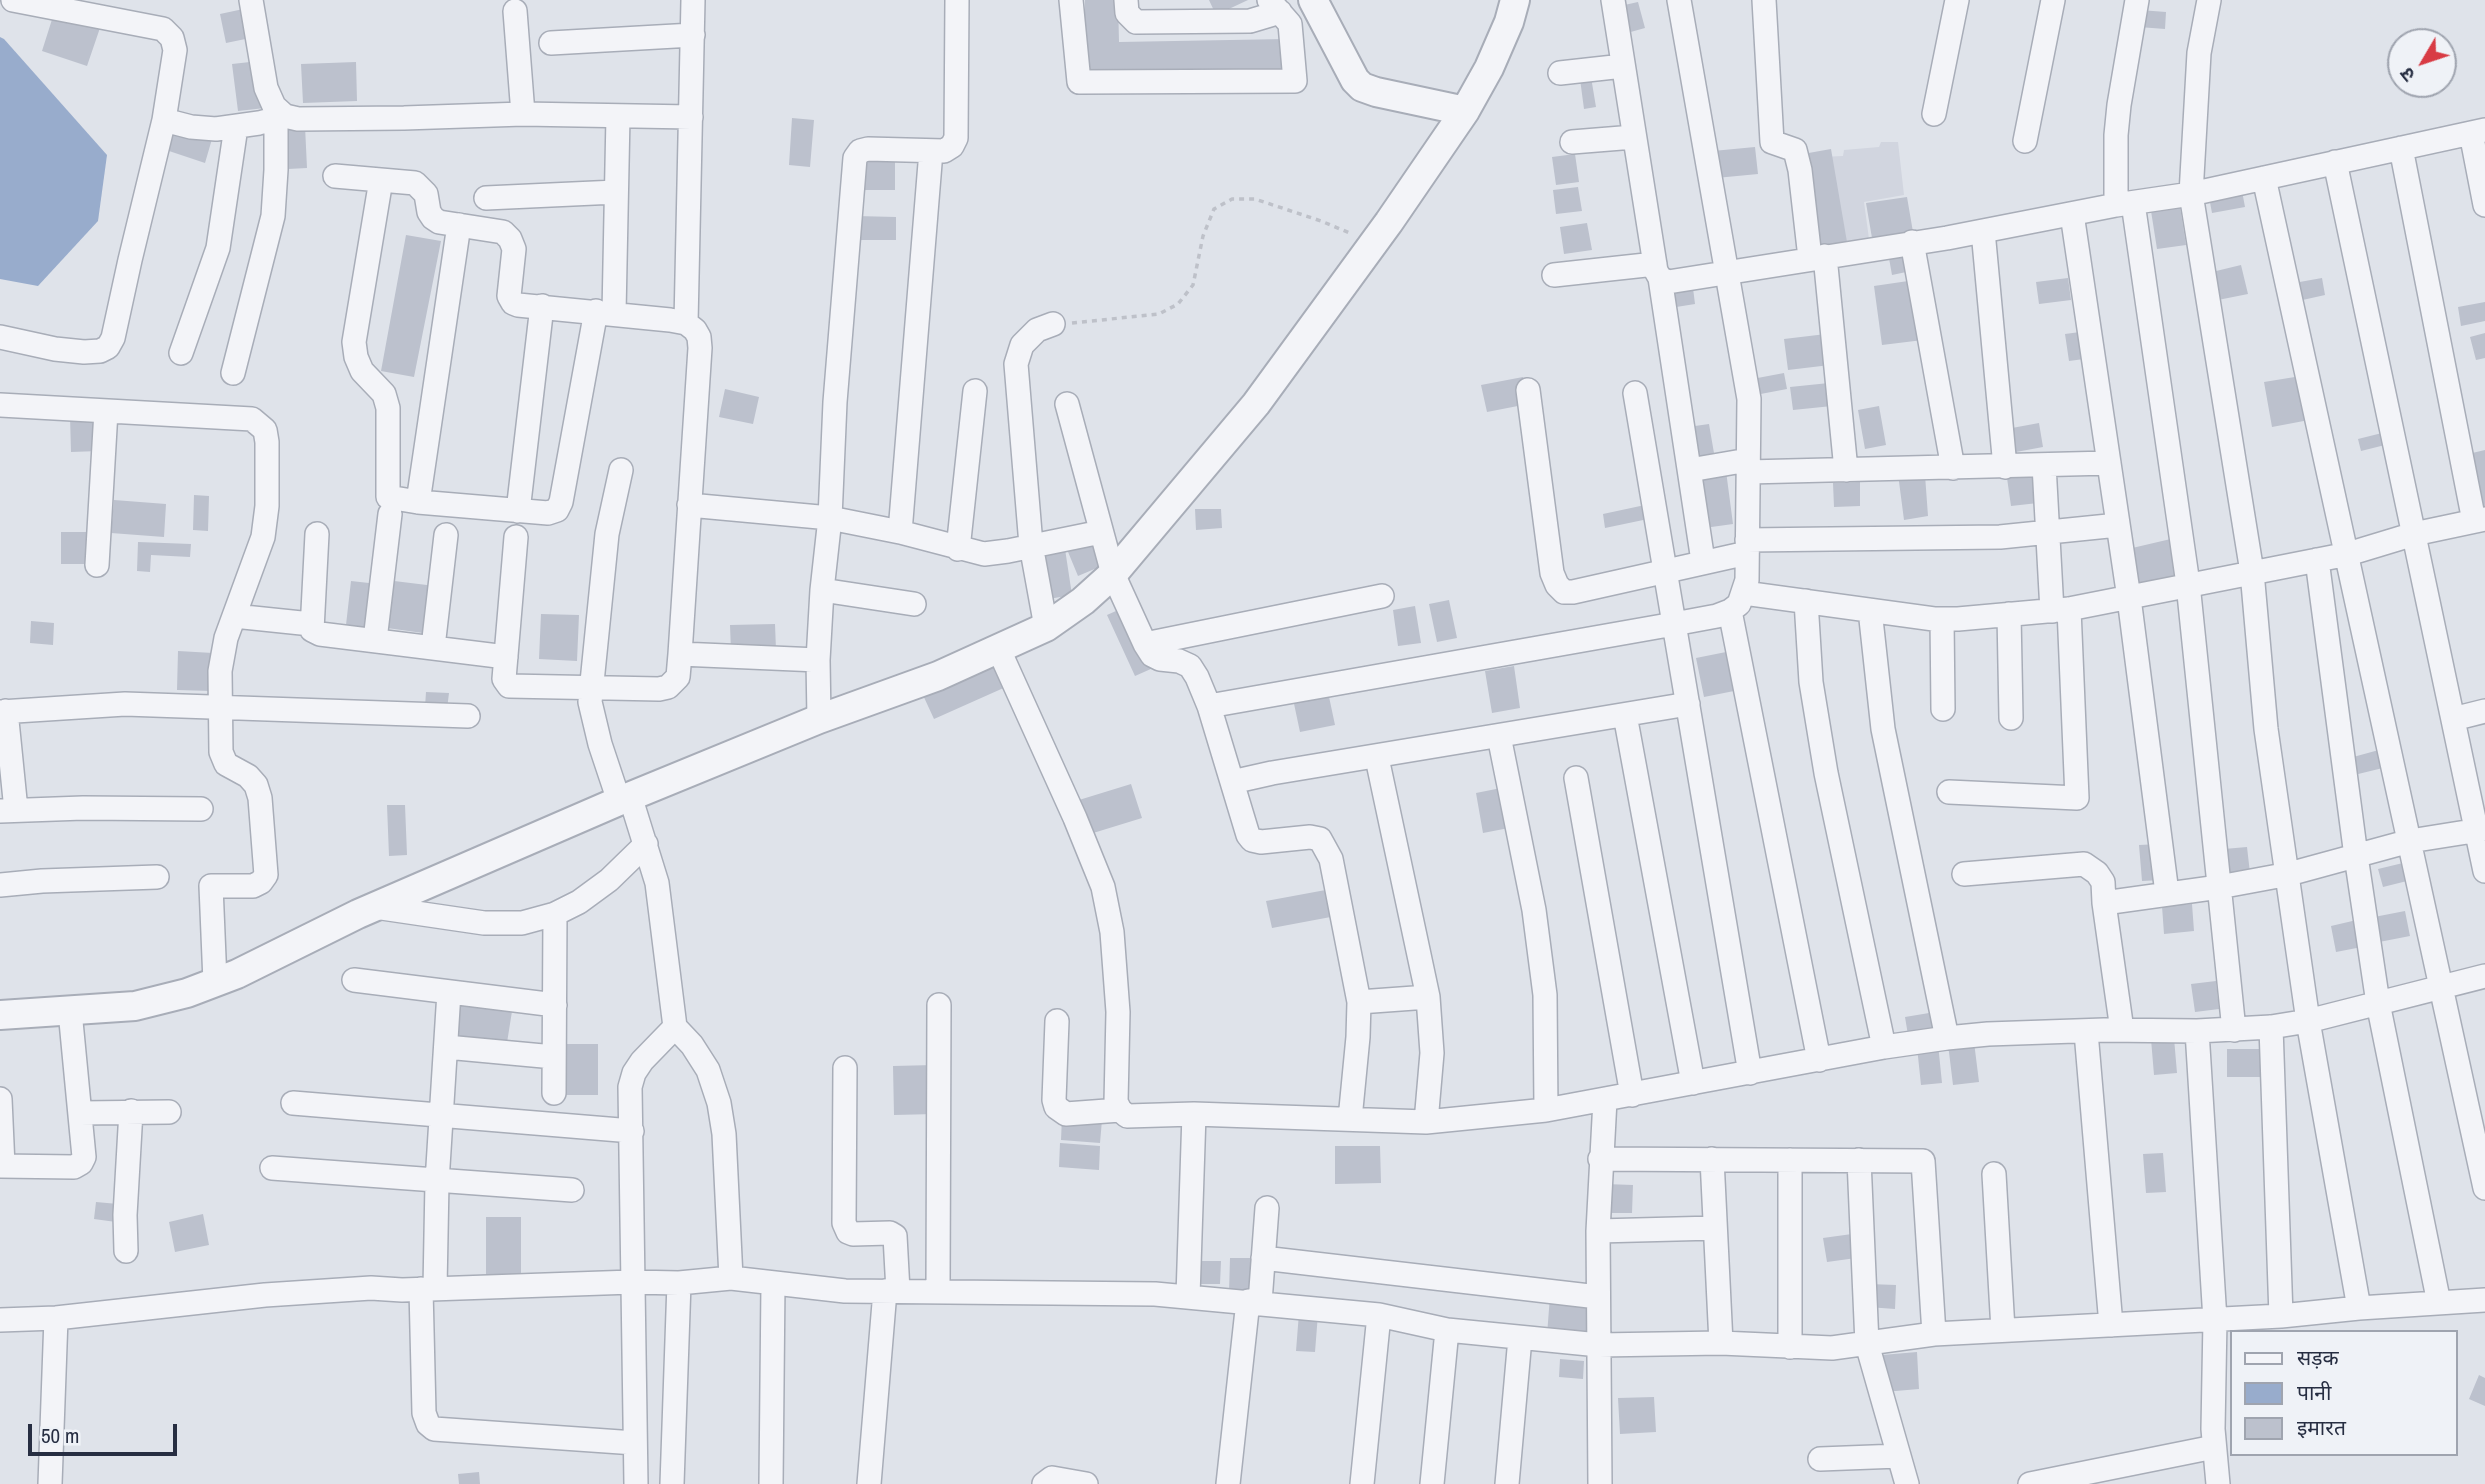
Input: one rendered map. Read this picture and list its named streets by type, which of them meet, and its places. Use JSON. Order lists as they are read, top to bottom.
{
  "legend": ["सड़क", "पानी", "इमारत"],
  "scale_bar": "50 m",
  "north": "bottom left"
}
